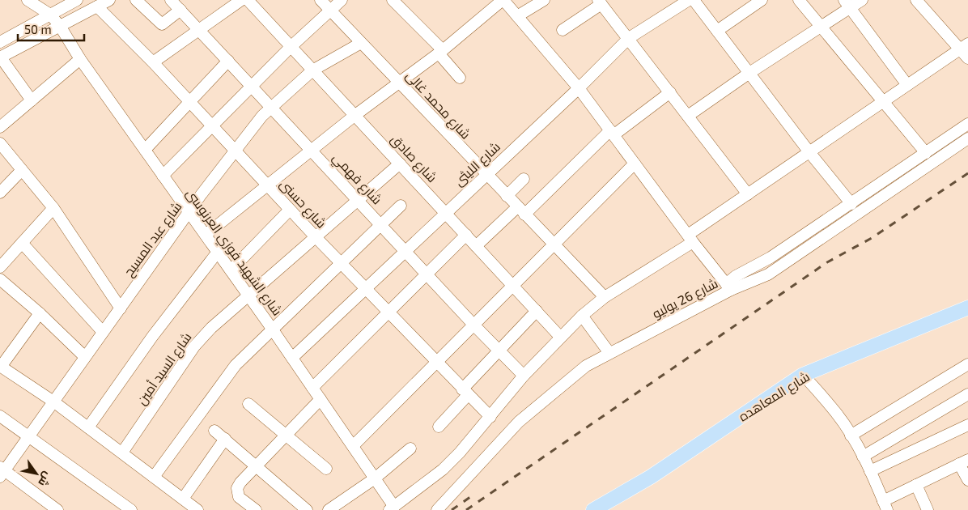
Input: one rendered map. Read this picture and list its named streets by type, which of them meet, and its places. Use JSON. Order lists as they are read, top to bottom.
{
  "streets": {
    "main road": ["شارع المعاهده"],
    "street": [
      "شارع محمد غالى",
      "شارع صادق",
      "شارع الليثى",
      "شارع فهمي",
      "شارع حسنى",
      "شارع عبد المسيح",
      "شارع الشهيد فوزي العرنوسى",
      "شارع 26 يوليو",
      "شارع السيد أمين"
    ]
  },
  "crossings": [
    ["شارع محمد غالى", "شارع الليثى"],
    ["شارع محمد غالى", "شارع عبد المسيح"],
    ["شارع صادق", "شارع الليثى"],
    ["شارع صادق", "شارع عبد المسيح"],
    ["شارع صادق", "شارع السيد أمين"],
    ["شارع الليثى", "شارع فهمي"],
    ["شارع الليثى", "شارع حسنى"],
    ["شارع الليثى", "شارع الشهيد فوزي العرنوسى"],
    ["شارع فهمي", "شارع عبد المسيح"],
    ["شارع فهمي", "شارع السيد أمين"],
    ["شارع حسنى", "شارع عبد المسيح"],
    ["شارع حسنى", "شارع السيد أمين"],
    ["شارع عبد المسيح", "شارع الشهيد فوزي العرنوسى"],
    ["شارع الشهيد فوزي العرنوسى", "شارع السيد أمين"]
  ],
  "scale_bar": "50 m",
  "north": "bottom right"
}
